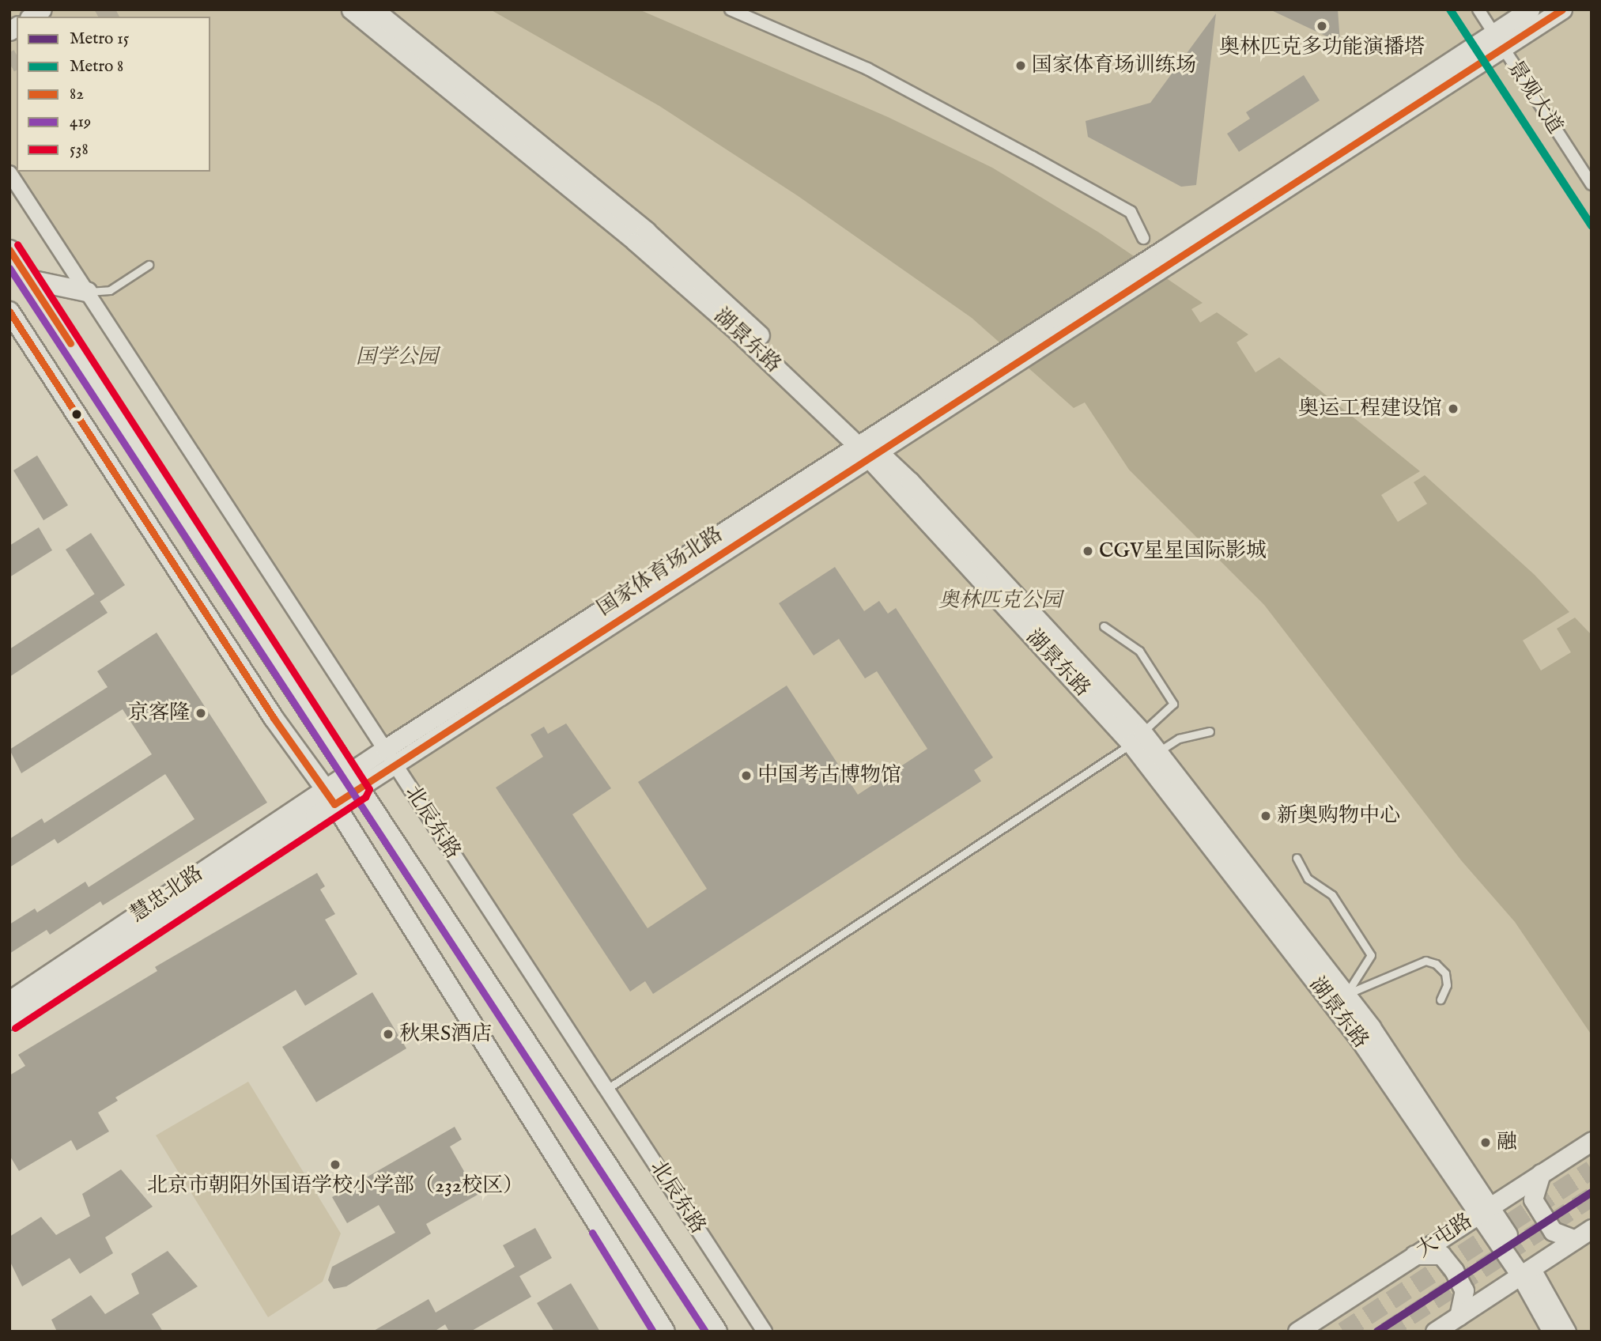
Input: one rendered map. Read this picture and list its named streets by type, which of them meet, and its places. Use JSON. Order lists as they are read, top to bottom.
{
  "streets": {
    "main road": ["北辰东路"],
    "street": [
      "景观大道",
      "湖景东路",
      "国家体育场北路",
      "慧忠北路",
      "大屯路"
    ]
  },
  "crossings": [
    ["湖景东路", "国家体育场北路"],
    ["湖景东路", "大屯路"],
    ["国家体育场北路", "北辰东路"],
    ["国家体育场北路", "慧忠北路"]
  ],
  "parks": ["国学公园", "奥林匹克公园"],
  "places": [
    "奥林匹克多功能演播塔",
    "国家体育场训练场",
    "奥运工程建设馆",
    "CGV星星国际影城",
    "京客隆",
    "中国考古博物馆",
    "新奥购物中心",
    "秋果S酒店",
    "融",
    "北京市朝阳外国语学校小学部（232校区）"
  ],
  "lines": [
    "metro line 8",
    "transit line 82",
    "transit line 538",
    "transit line 419",
    "metro line 15"
  ],
  "legend": [
    "Metro 15",
    "Metro 8",
    "82",
    "419",
    "538"
  ]
}
